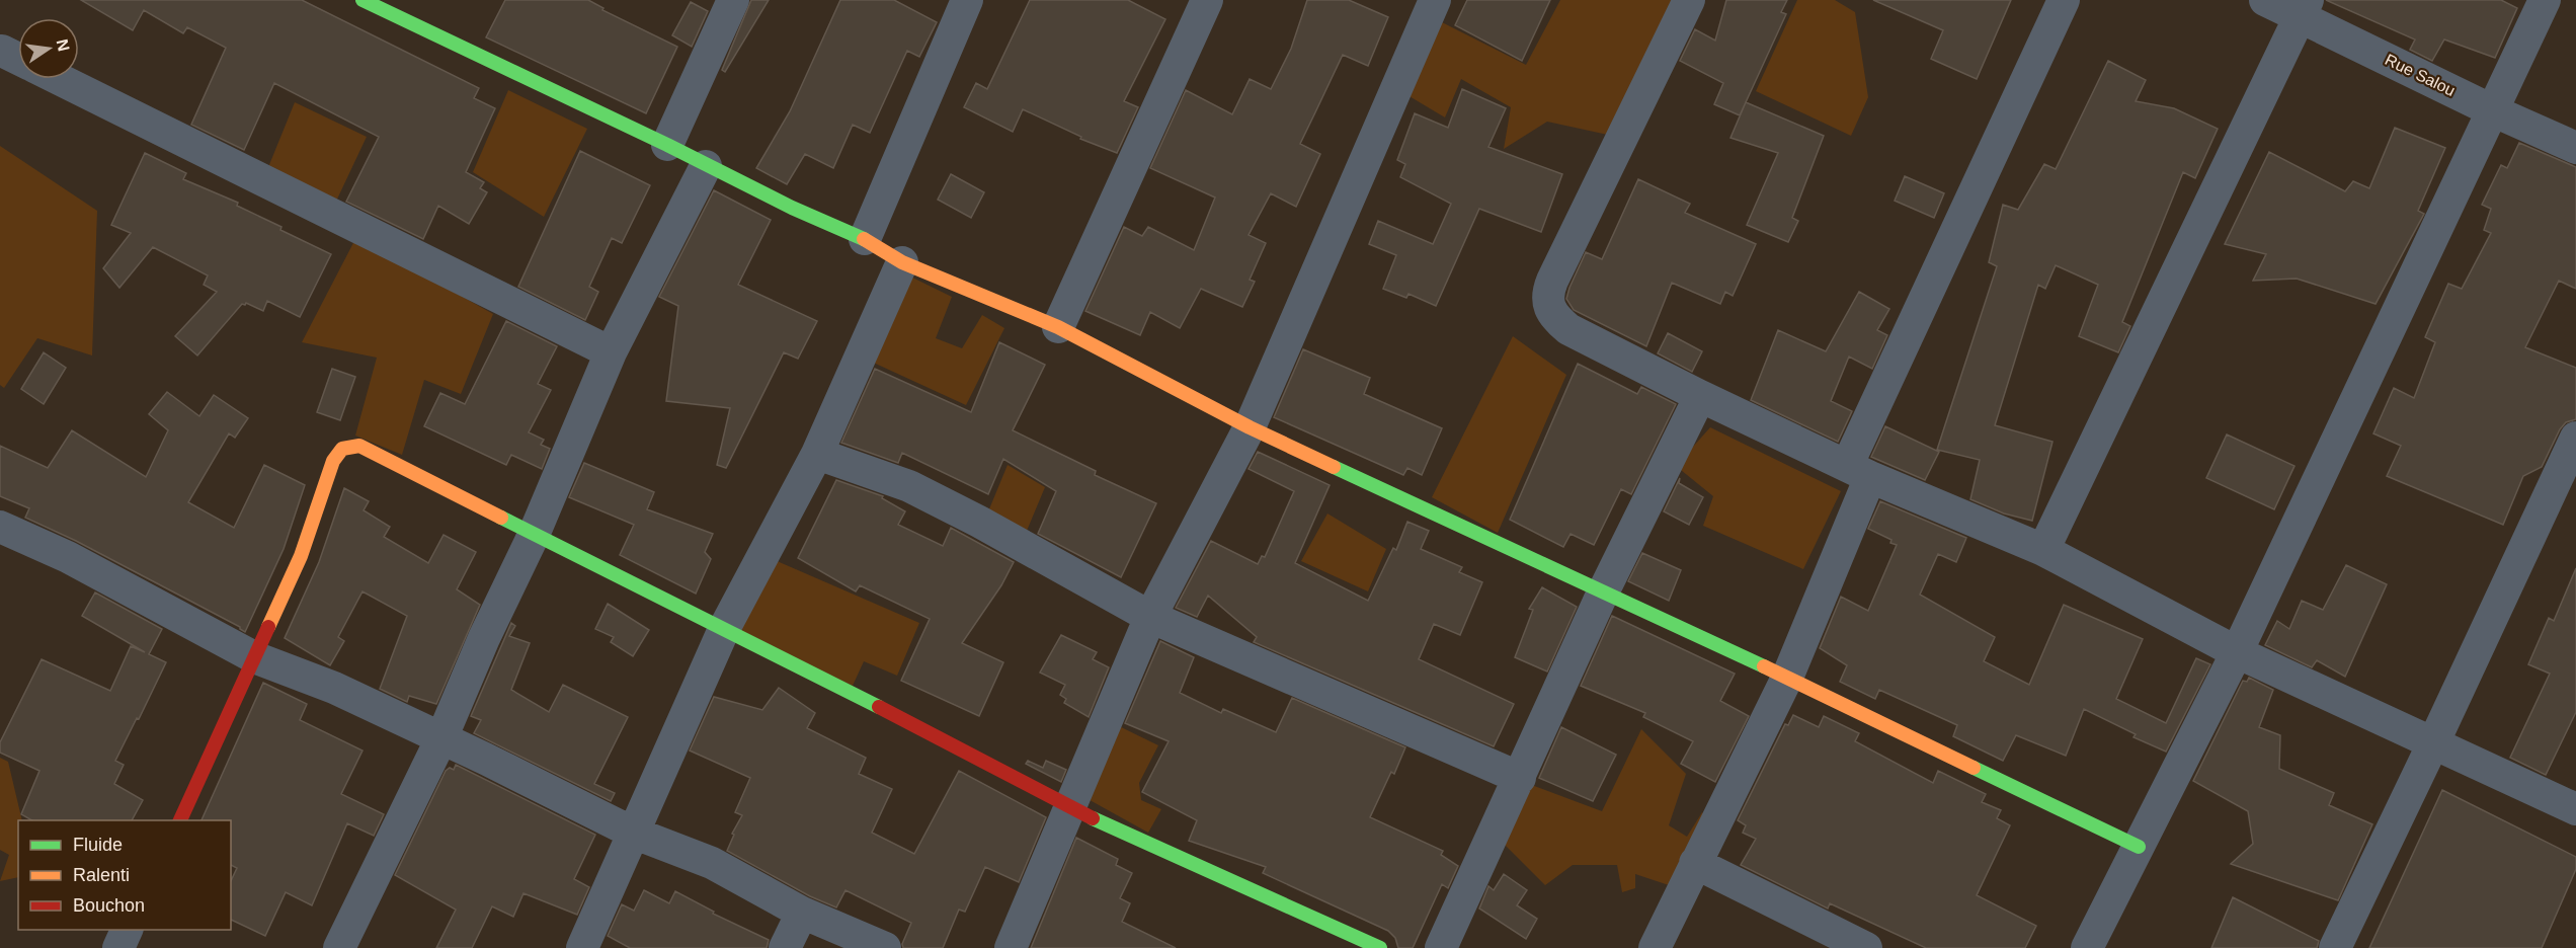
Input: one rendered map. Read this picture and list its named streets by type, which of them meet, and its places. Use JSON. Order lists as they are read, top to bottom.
{
  "streets": {
    "street": ["Rue Salou"]
  },
  "legend": ["Fluide", "Ralenti", "Bouchon"],
  "north": "right"
}
